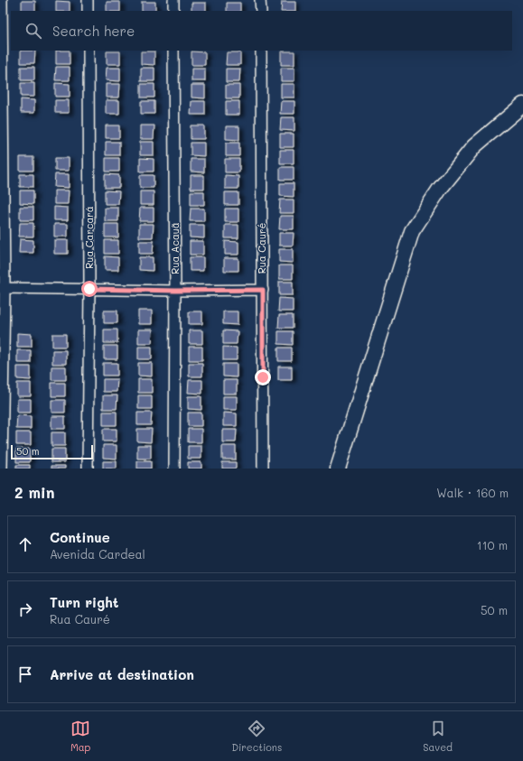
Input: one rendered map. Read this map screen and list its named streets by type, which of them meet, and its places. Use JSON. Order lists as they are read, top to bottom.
{
  "streets": {
    "street": ["Rua Carcará", "Rua Acauã", "Rua Cauré"]
  },
  "scale_bar": "50 m",
  "page": {
    "search": "Search here",
    "scale": "50 m",
    "heading": ["2 min", "Walk · 160 m"],
    "list": [
      ["Continue", "Avenida Cardeal", "110 m"],
      ["Turn right", "Rua Cauré", "50 m"],
      "Arrive at destination"
    ],
    "nav": ["Map", "Directions", "Saved"]
  }
}
